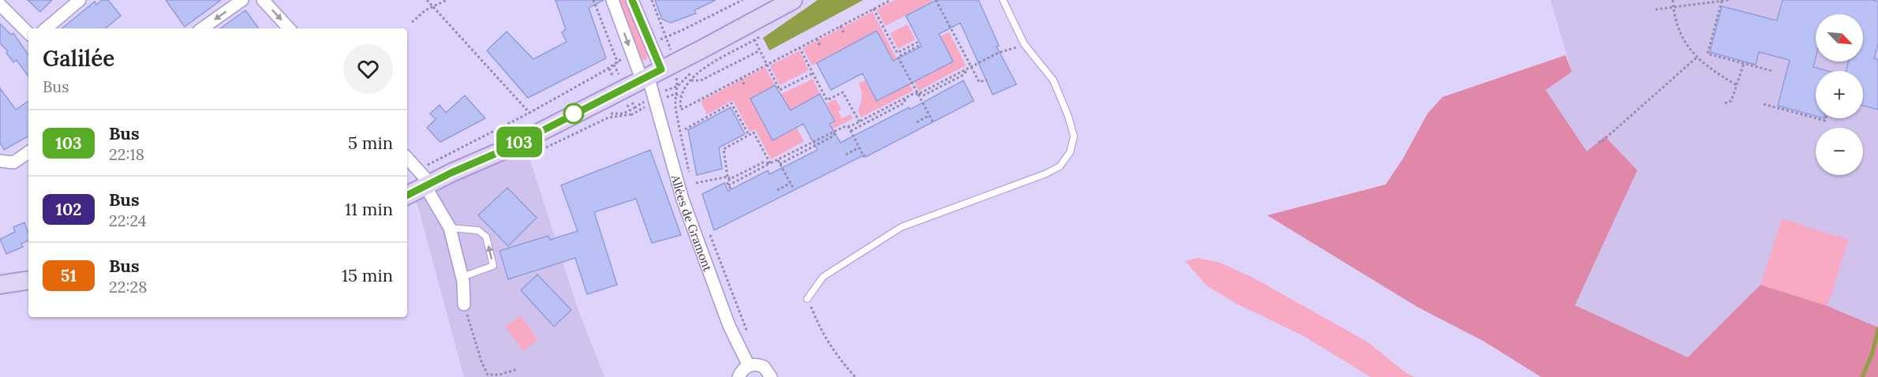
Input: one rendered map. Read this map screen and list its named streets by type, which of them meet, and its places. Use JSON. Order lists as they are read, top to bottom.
{
  "streets": {
    "street": ["Allées de Gramont"]
  },
  "lines": ["bus line 103"],
  "north": "bottom right",
  "page": {
    "on_map": "103",
    "map_buttons": ["+", "−"],
    "heading": ["Galilée", "Bus"],
    "list": [
      {
        "mark": "103",
        "name": "Bus",
        "note": "22:18",
        "value": "5 min"
      },
      {
        "mark": "102",
        "name": "Bus",
        "note": "22:24",
        "value": "11 min"
      },
      {
        "mark": "51",
        "name": "Bus",
        "note": "22:28",
        "value": "15 min"
      }
    ]
  }
}
